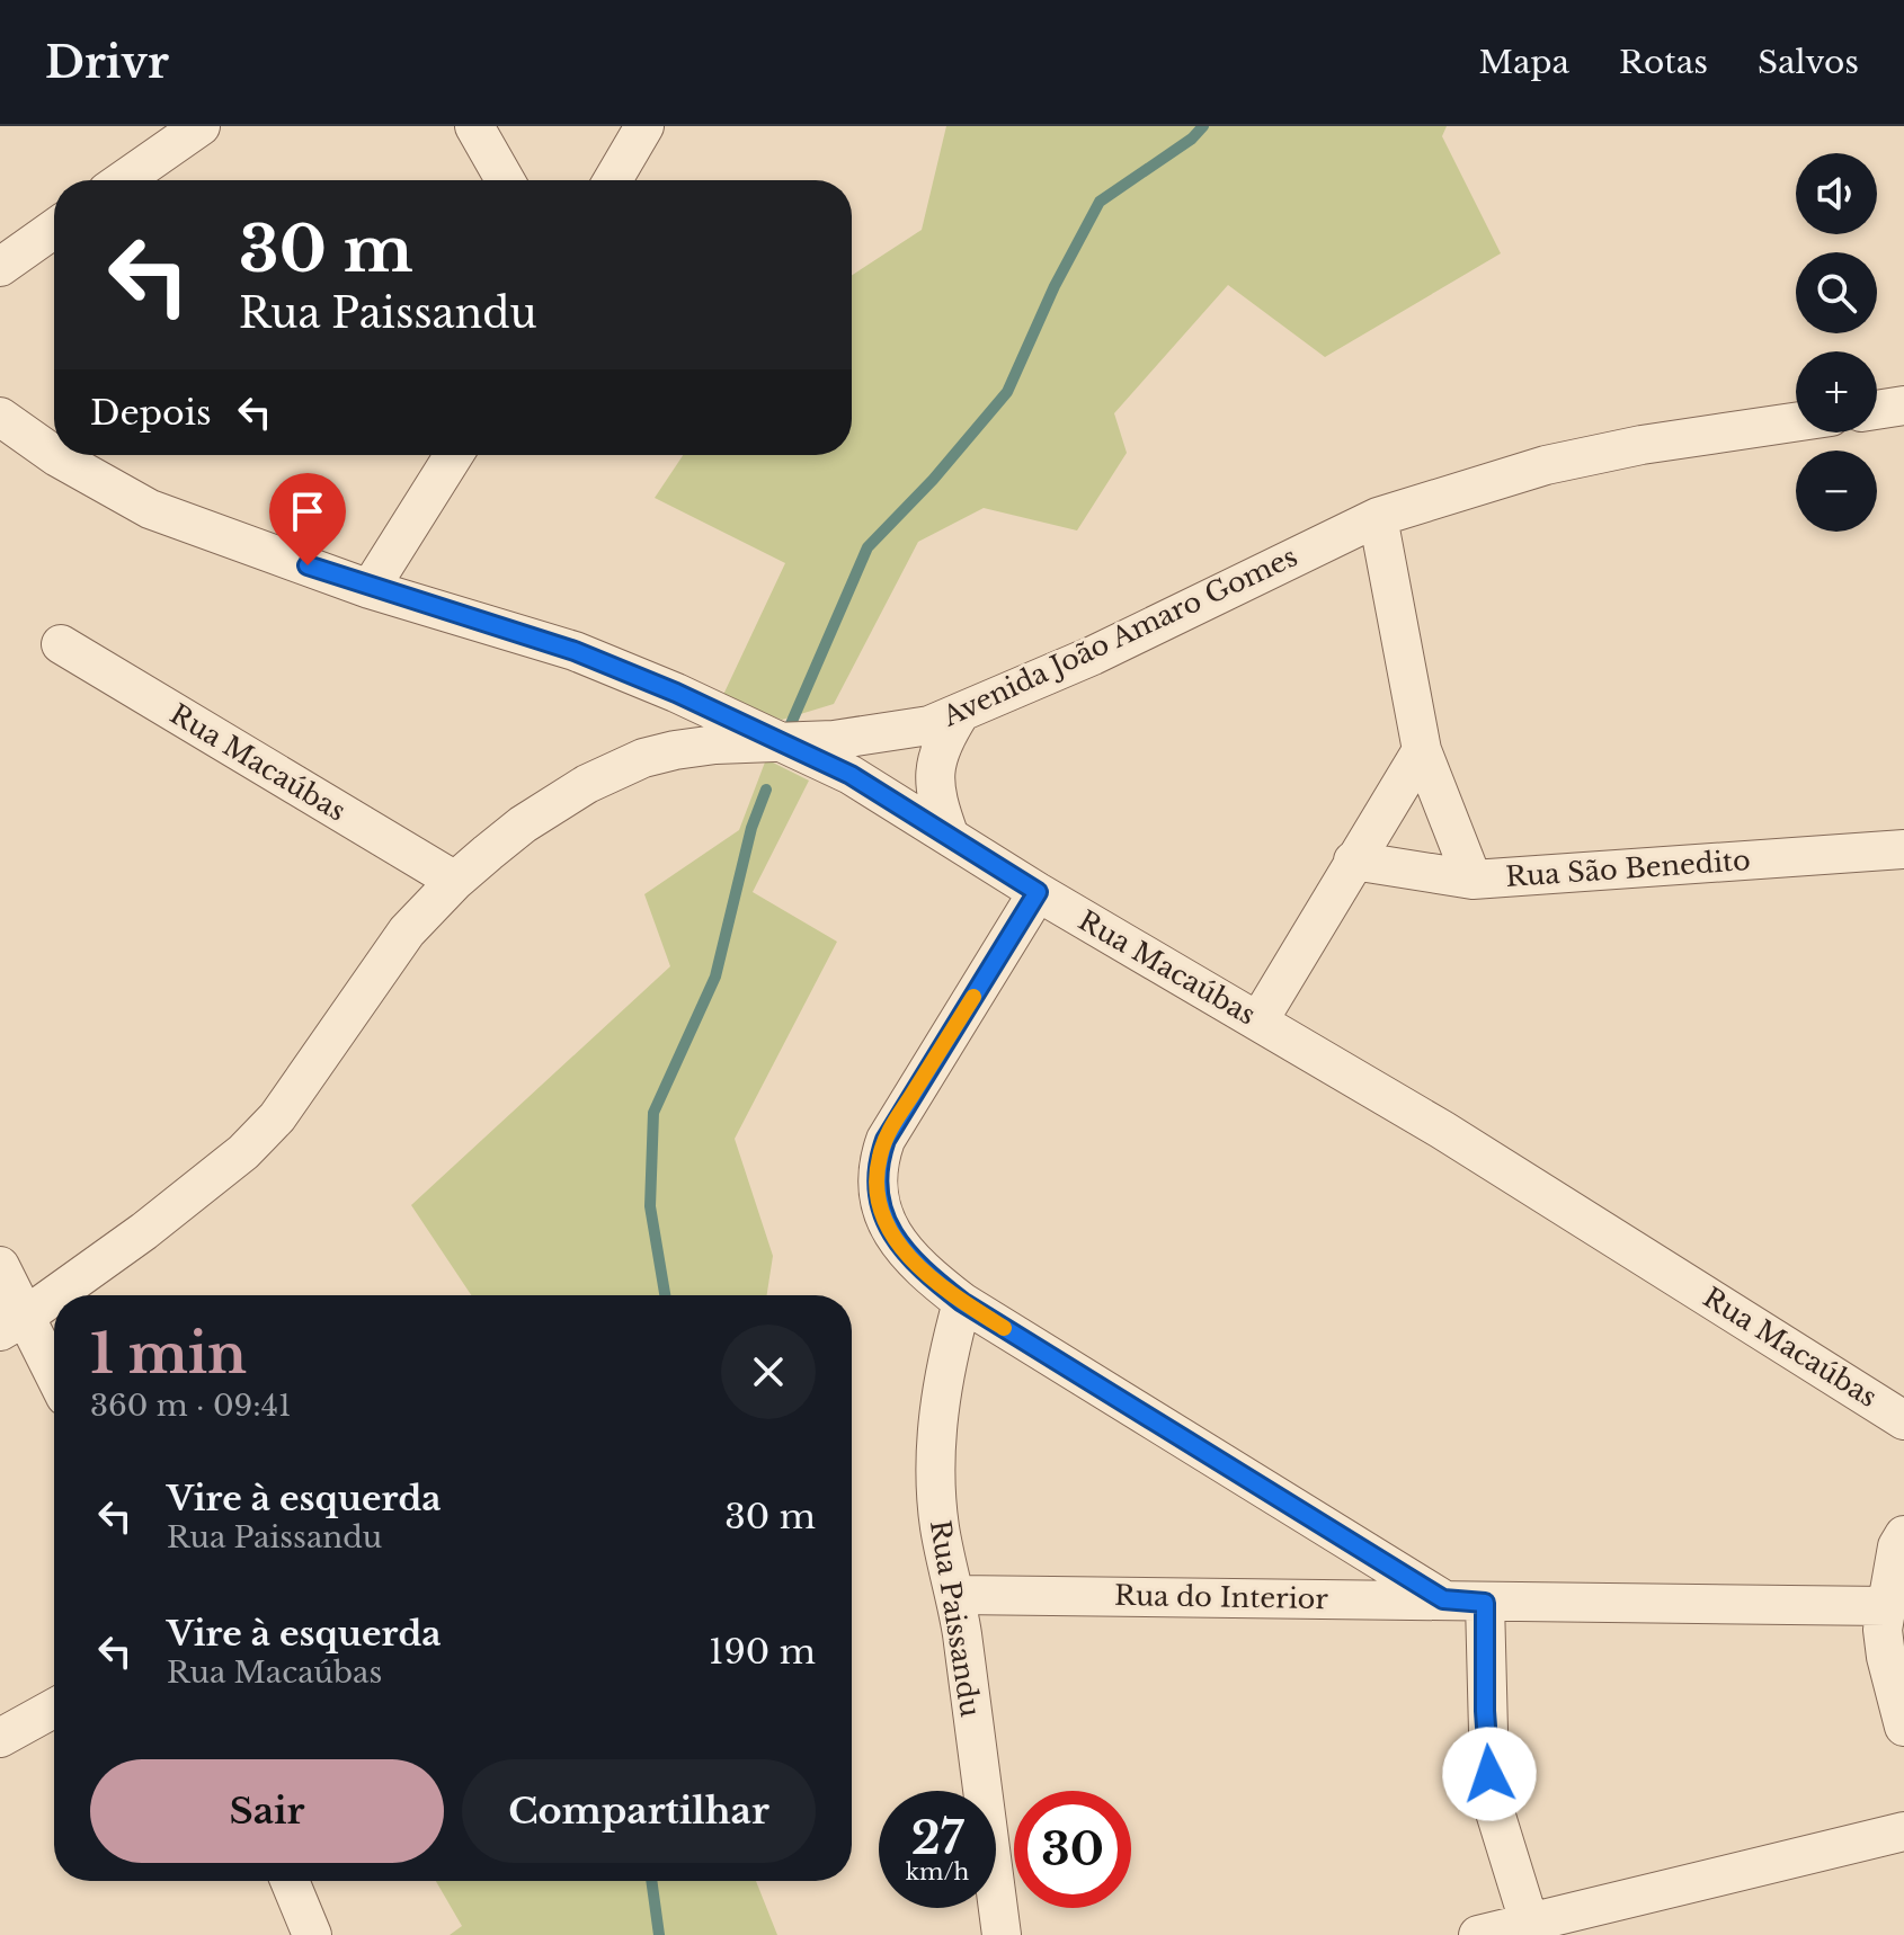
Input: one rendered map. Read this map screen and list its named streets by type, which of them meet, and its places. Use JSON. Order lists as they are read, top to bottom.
{
  "streets": {
    "street": [
      "Avenida João Amaro Gomes",
      "Rua Macaúbas",
      "Rua São Benedito",
      "Rua do Interior",
      "Rua Paissandu"
    ]
  },
  "crossings": [
    ["Avenida João Amaro Gomes", "Rua Macaúbas"],
    ["Rua do Interior", "Rua Paissandu"]
  ],
  "page": {
    "header": "Drivr",
    "nav": ["Mapa", "Rotas", "Salvos"],
    "map_buttons": ["+", "−"],
    "turn": ["30 m", "Rua Paissandu"],
    "then": "Depois",
    "heading": ["1 min", "360 m · 09:41"],
    "list": [
      {
        "name": "Vire à esquerda",
        "note": "Rua Paissandu",
        "value": "30 m"
      },
      {
        "name": "Vire à esquerda",
        "note": "Rua Macaúbas",
        "value": "190 m"
      }
    ],
    "buttons": ["Sair", "Compartilhar"],
    "speed": "27 km/h",
    "limit": "30"
  }
}
